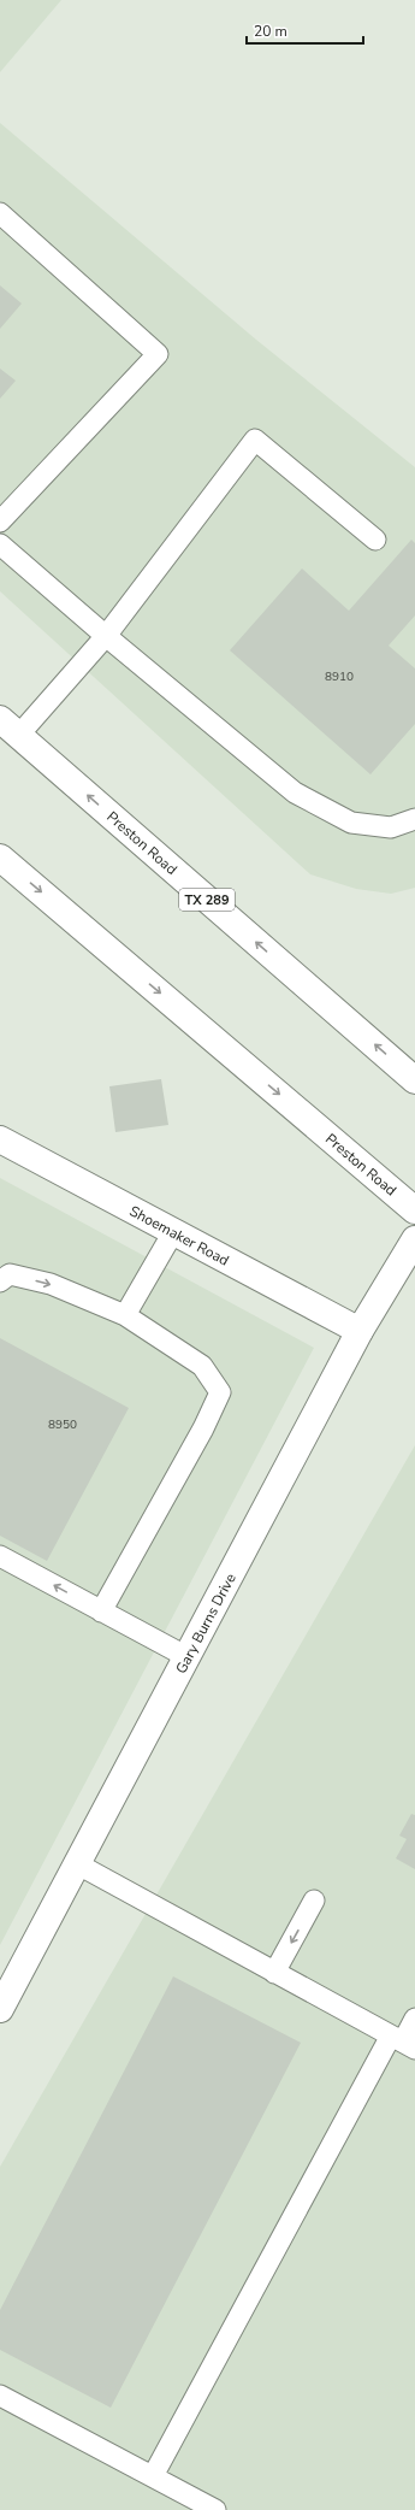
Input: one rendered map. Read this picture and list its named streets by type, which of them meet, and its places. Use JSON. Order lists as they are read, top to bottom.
{
  "streets": {
    "street": [
      "Preston Road",
      "TX 289",
      "Shoemaker Road",
      "Gary Burns Drive"
    ]
  },
  "crossings": [
    ["Shoemaker Road", "Gary Burns Drive"]
  ],
  "house_numbers": ["8910", "8950"],
  "scale_bar": "20 m"
}
